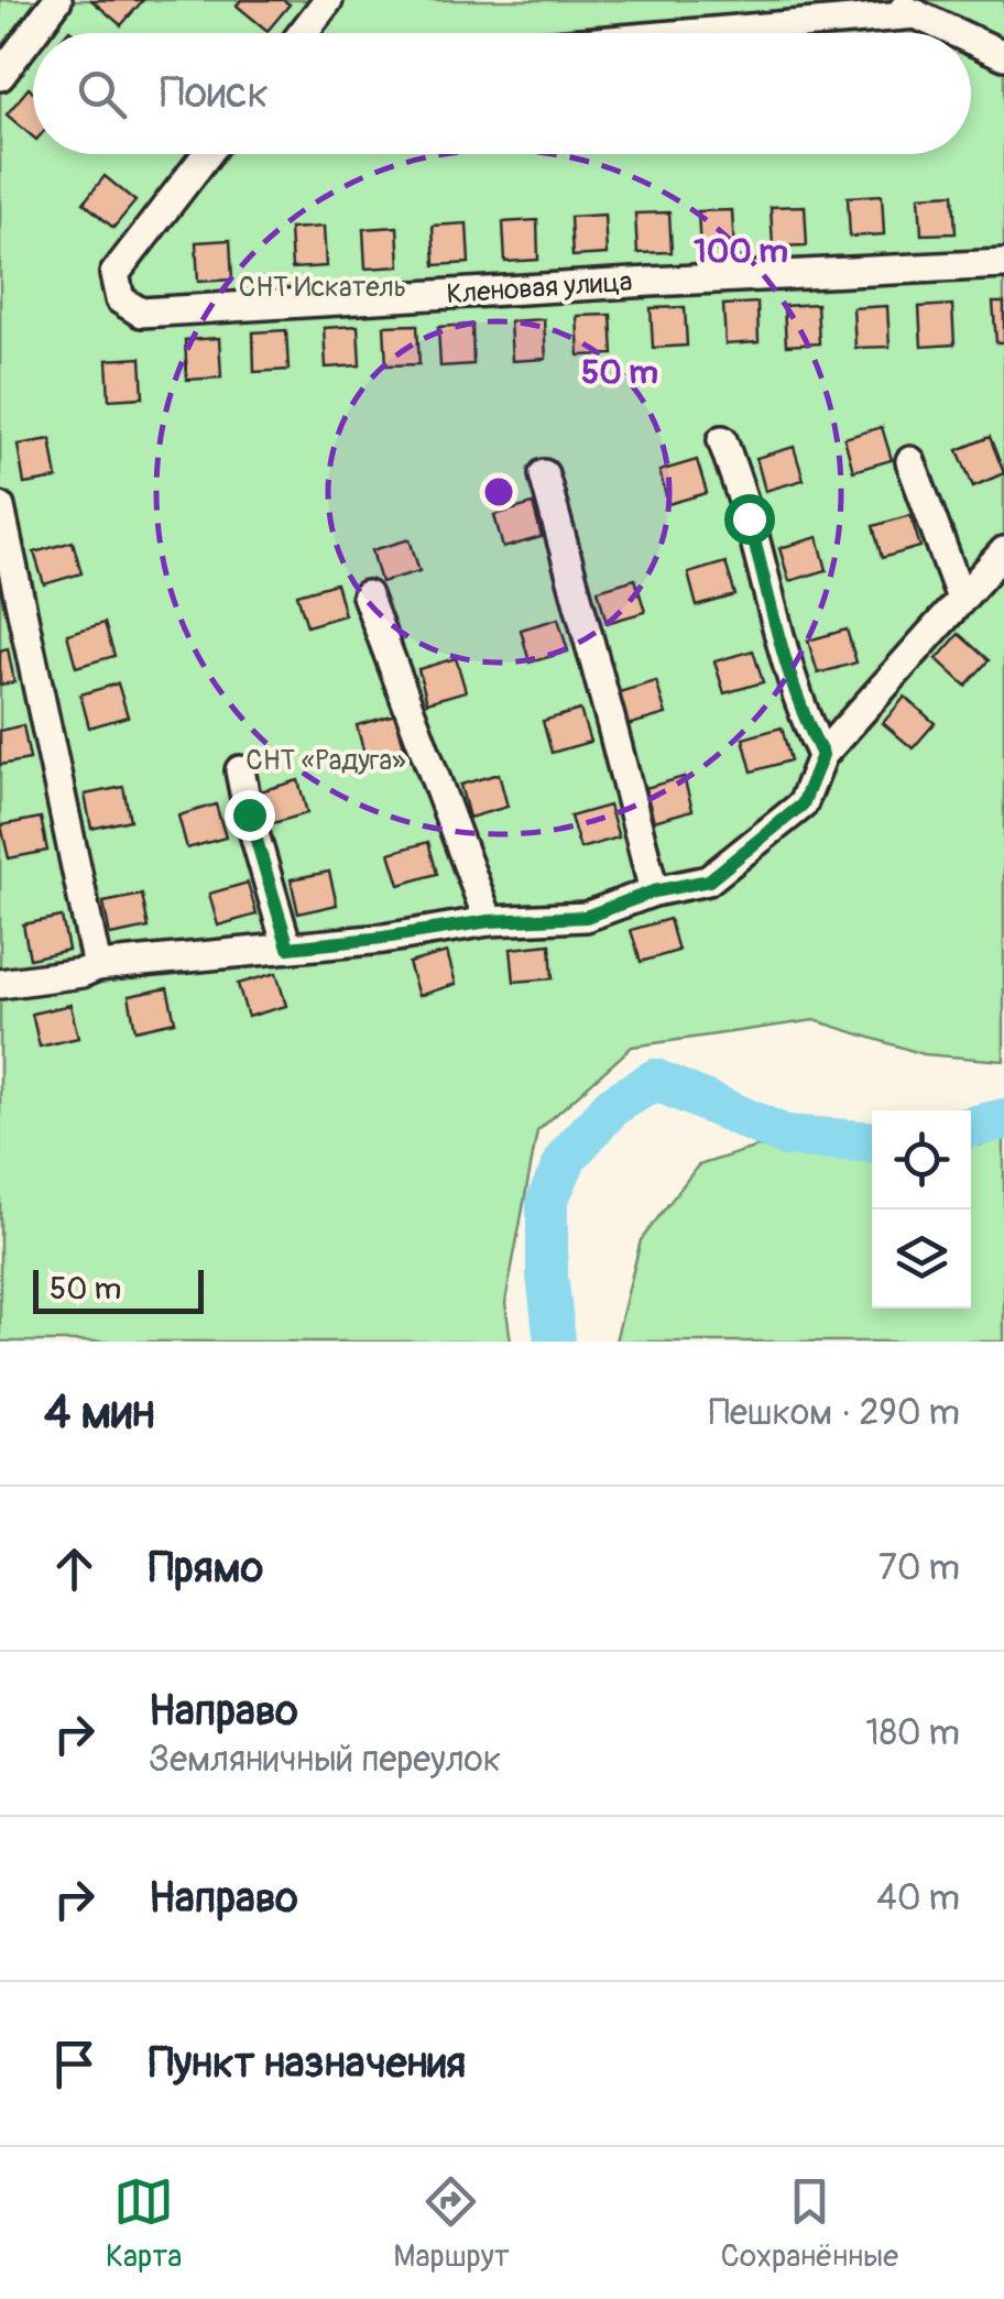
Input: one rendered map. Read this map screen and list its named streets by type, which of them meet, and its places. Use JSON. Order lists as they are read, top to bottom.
{
  "streets": {
    "street": ["Кленовая улица"]
  },
  "parks": ["СНТ Искатель", "СНТ «Радуга»"],
  "scale_bar": "50 m",
  "page": {
    "search": "Поиск",
    "scale": "50 m",
    "heading": ["4 мин", "Пешком · 290 m"],
    "list": [
      ["Прямо", "70 m"],
      ["Направо", "Земляничный переулок", "180 m"],
      ["Направо", "40 m"],
      "Пункт назначения"
    ],
    "nav": ["Карта", "Маршрут", "Сохранённые"]
  },
  "rings": ["100 m", "50 m"]
}
